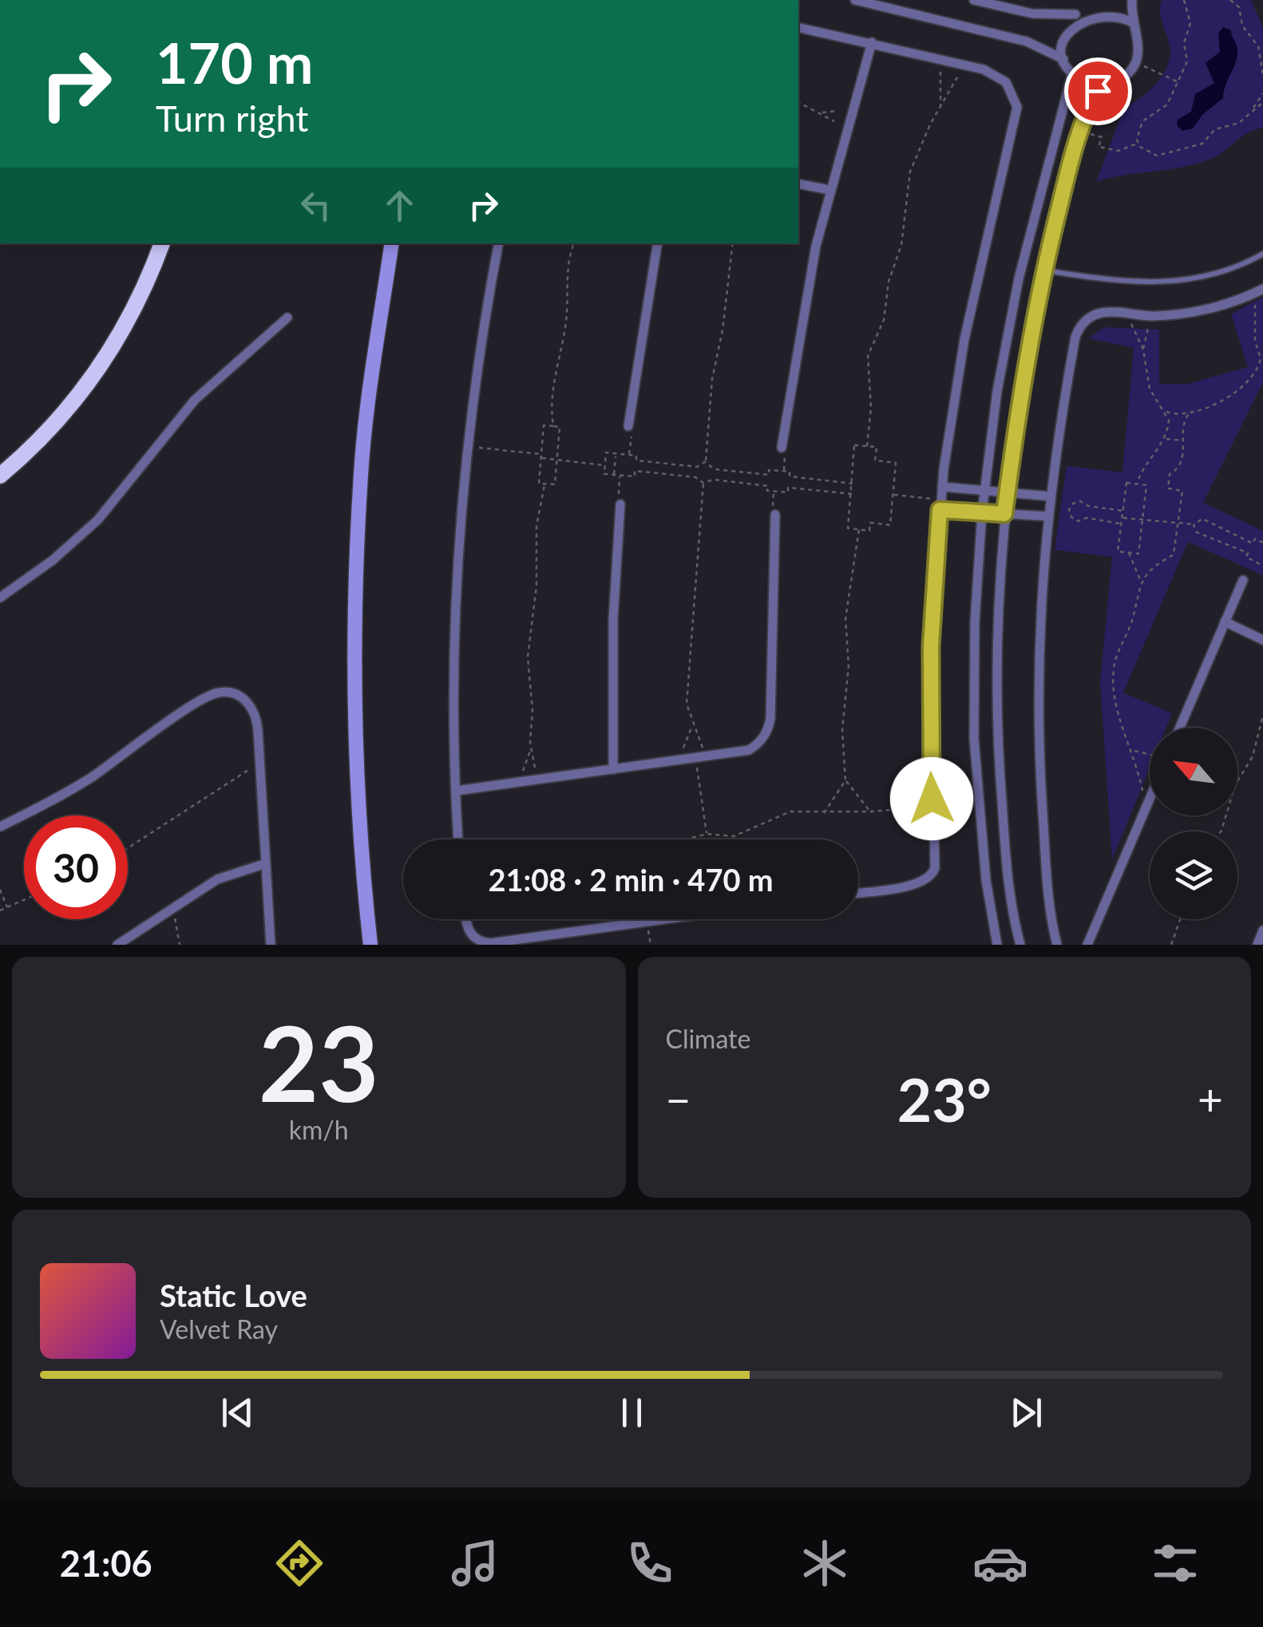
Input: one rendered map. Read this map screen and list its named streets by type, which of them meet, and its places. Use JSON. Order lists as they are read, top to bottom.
{
  "north": "top left",
  "page": {
    "turn": ["170 m", "Turn right"],
    "limit": "30",
    "trip": "21:08 · 2 min · 470 m",
    "tile": [
      ["23", "km/h"],
      "Climate"
    ],
    "heat": ["−", "23°", "+"],
    "song": ["Static Love", "Velvet Ray"],
    "tabs": "21:06"
  }
}
